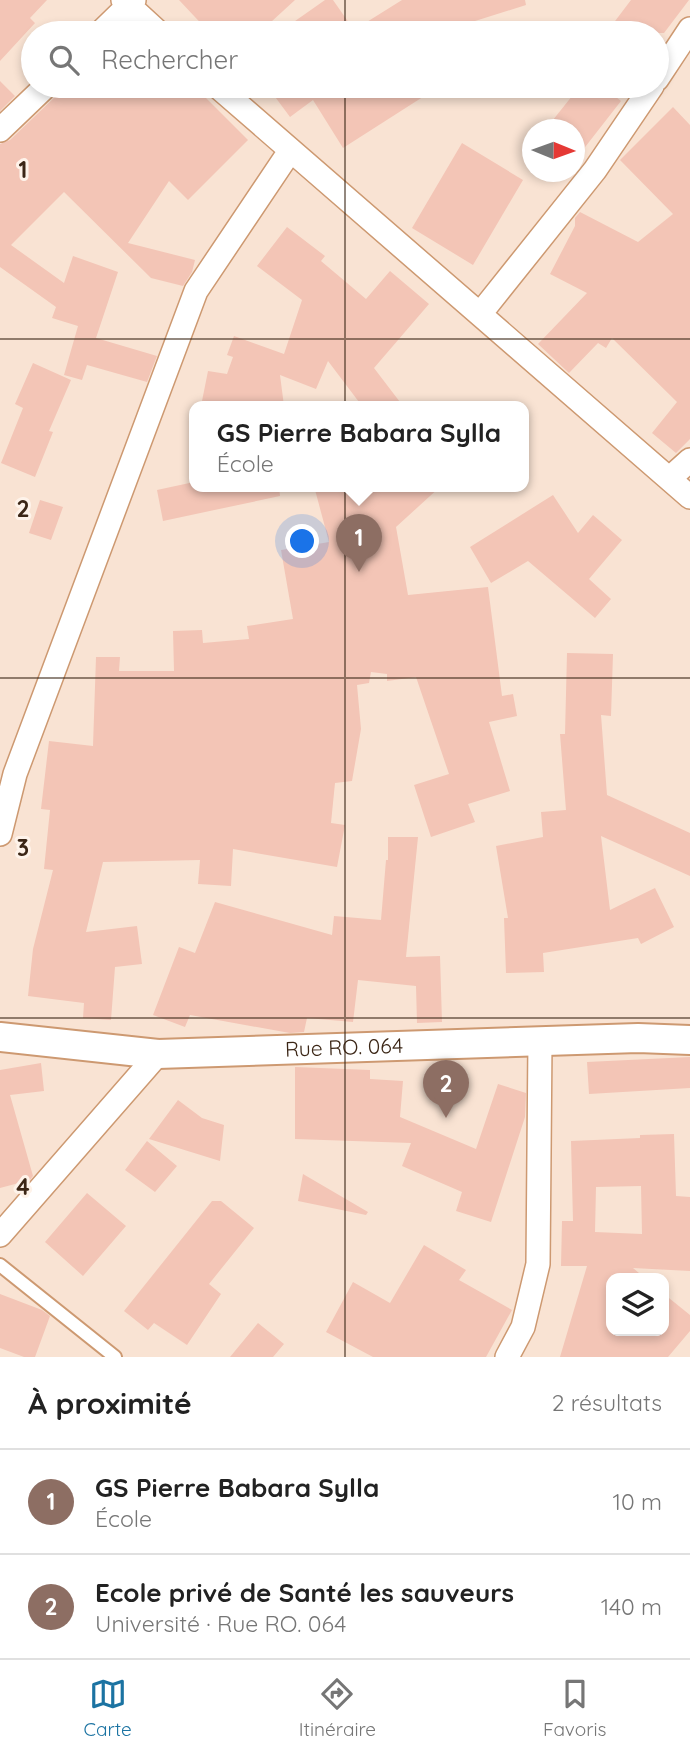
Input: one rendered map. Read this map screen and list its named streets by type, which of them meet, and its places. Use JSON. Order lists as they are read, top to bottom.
{
  "streets": {
    "street": ["Rue RO. 064"]
  },
  "north": "right",
  "page": {
    "search": "Rechercher",
    "popup": ["GS Pierre Babara Sylla", "École"],
    "pins": ["1", "2"],
    "heading": ["À proximité", "2 résultats"],
    "list": [
      {
        "mark": "1",
        "name": "GS Pierre Babara Sylla",
        "note": "École",
        "value": "10 m"
      },
      {
        "mark": "2",
        "name": "Ecole privé de Santé les sauveurs",
        "note": "Université · Rue RO. 064",
        "value": "140 m"
      }
    ],
    "nav": ["Carte", "Itinéraire", "Favoris"]
  },
  "grid": {
    "rows": [
      "1",
      "2",
      "3",
      "4"
    ]
  }
}
